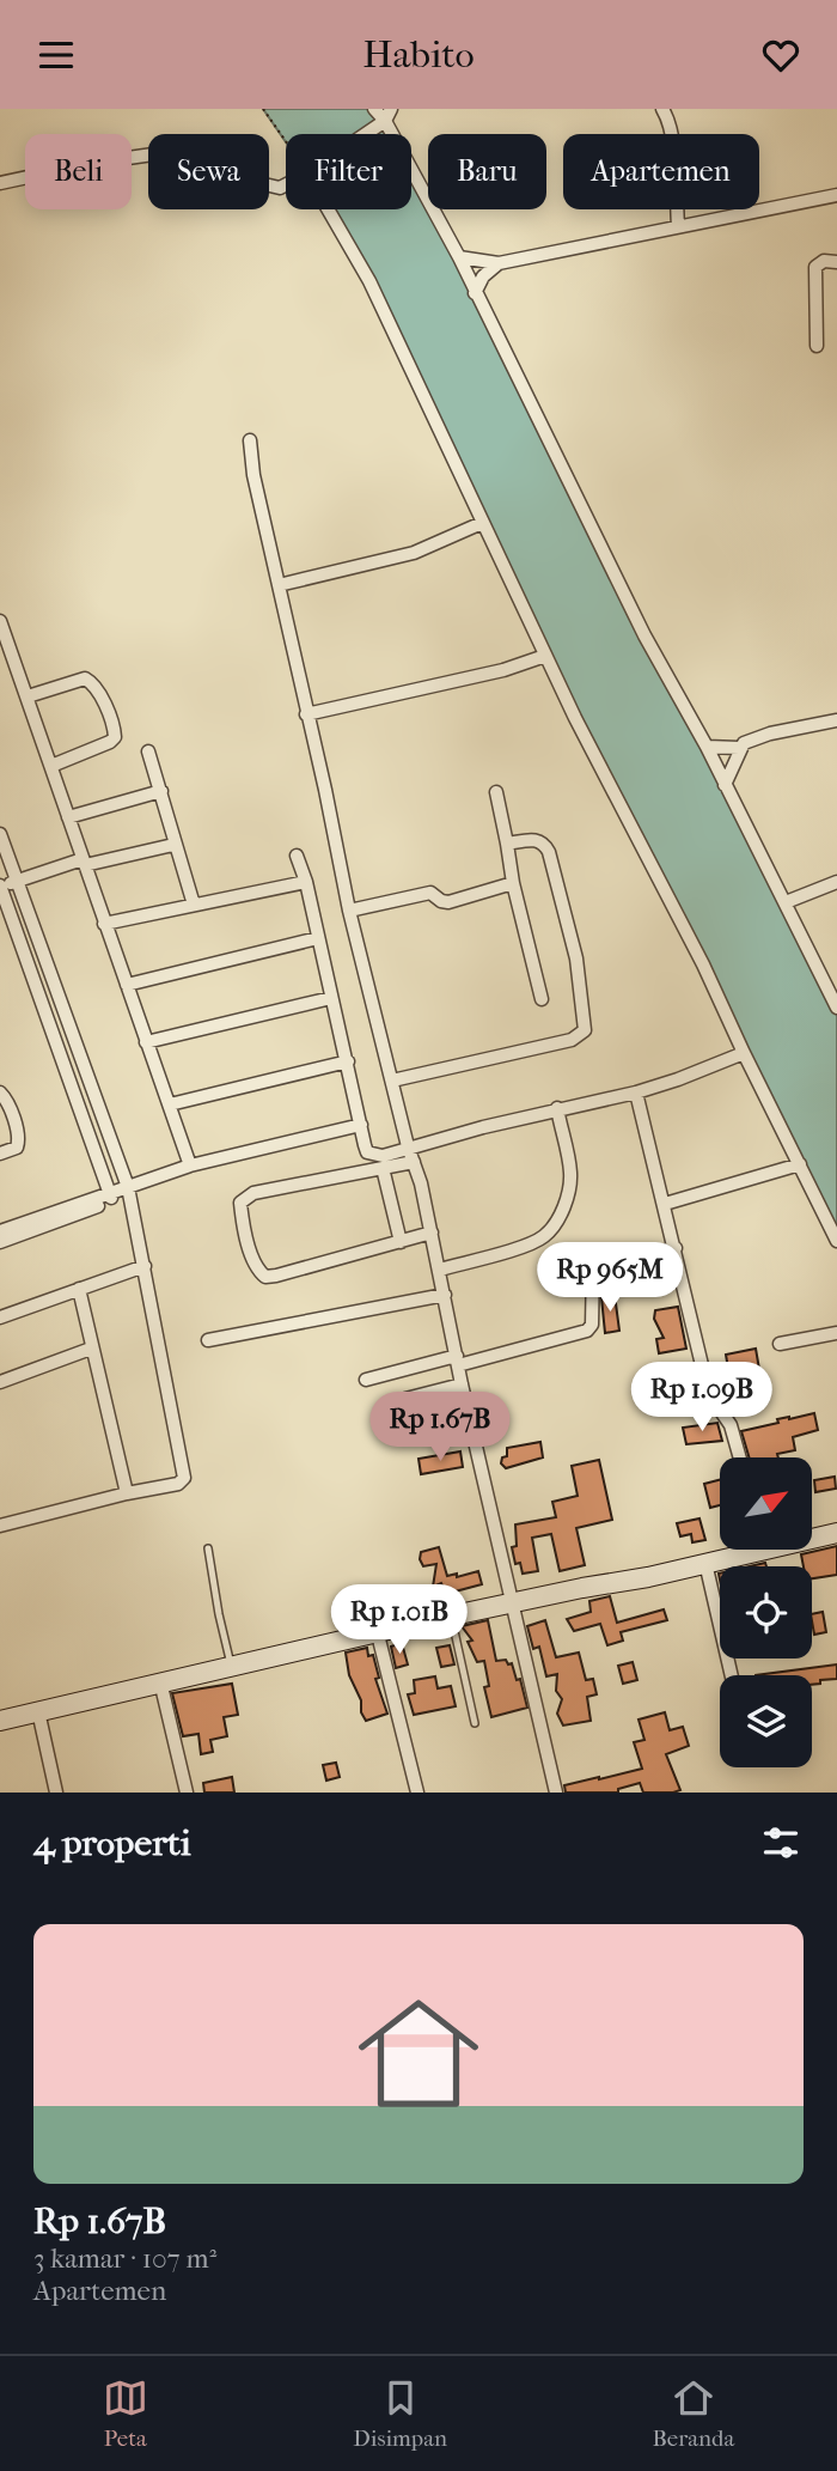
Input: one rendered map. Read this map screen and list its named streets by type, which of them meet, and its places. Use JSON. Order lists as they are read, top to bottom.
{
  "north": "top right",
  "page": {
    "header": "Habito",
    "chip": [
      "Beli",
      "Sewa",
      "Filter",
      "Baru",
      "Apartemen"
    ],
    "price": [
      "Rp 965M",
      "Rp 1.09B",
      "Rp 1.67B",
      "Rp 1.01B"
    ],
    "heading": "4 properti",
    "list": [
      {
        "name": "Rp 1.67B",
        "note": "3 kamar · 107 m² · Apartemen"
      }
    ],
    "tabs": ["Peta", "Disimpan", "Beranda"]
  }
}
